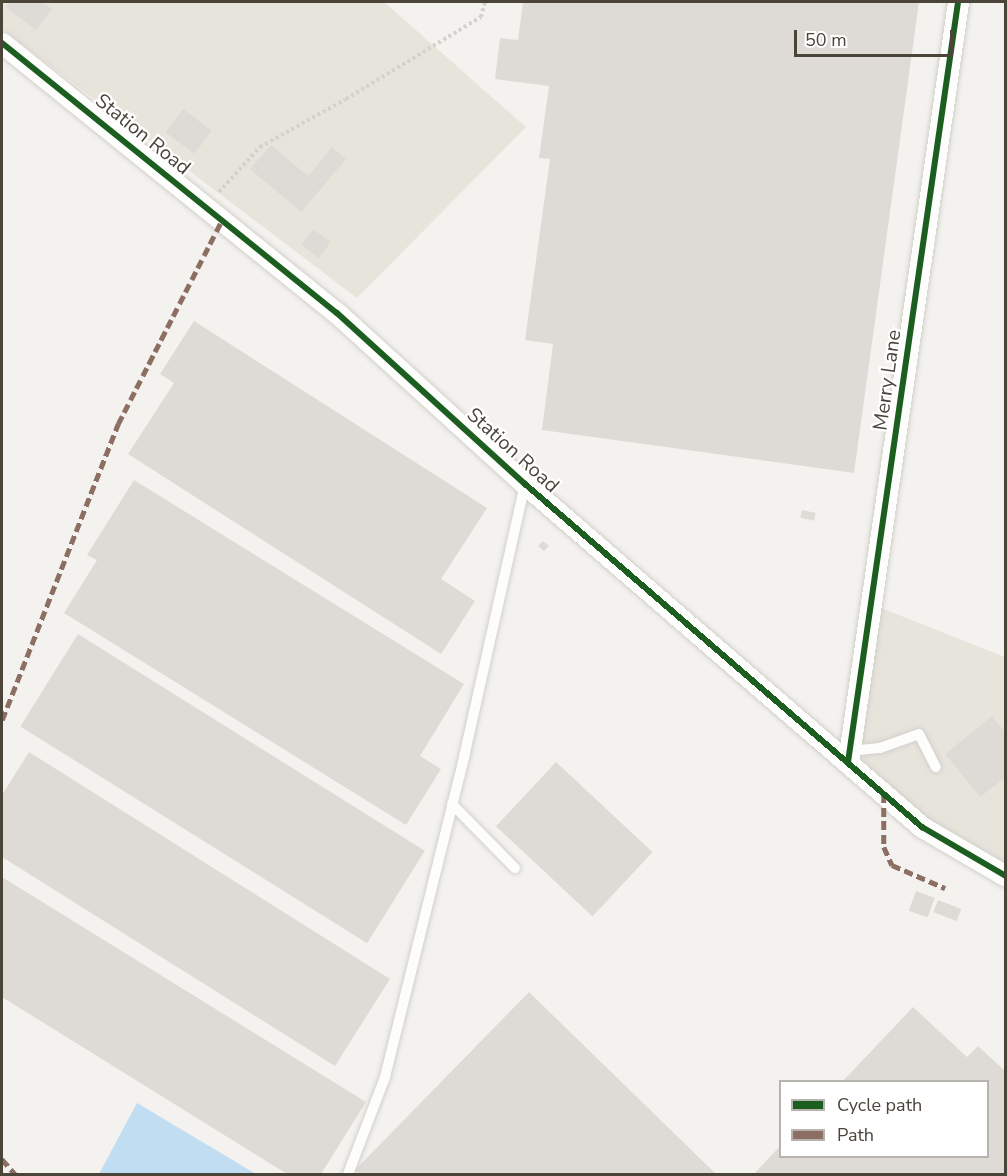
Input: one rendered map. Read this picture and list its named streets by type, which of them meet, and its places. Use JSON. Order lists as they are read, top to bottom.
{
  "streets": {
    "street": ["Station Road", "Merry Lane"]
  },
  "crossings": [
    ["Station Road", "Merry Lane"]
  ],
  "legend": ["Cycle path", "Path"],
  "scale_bar": "50 m"
}
